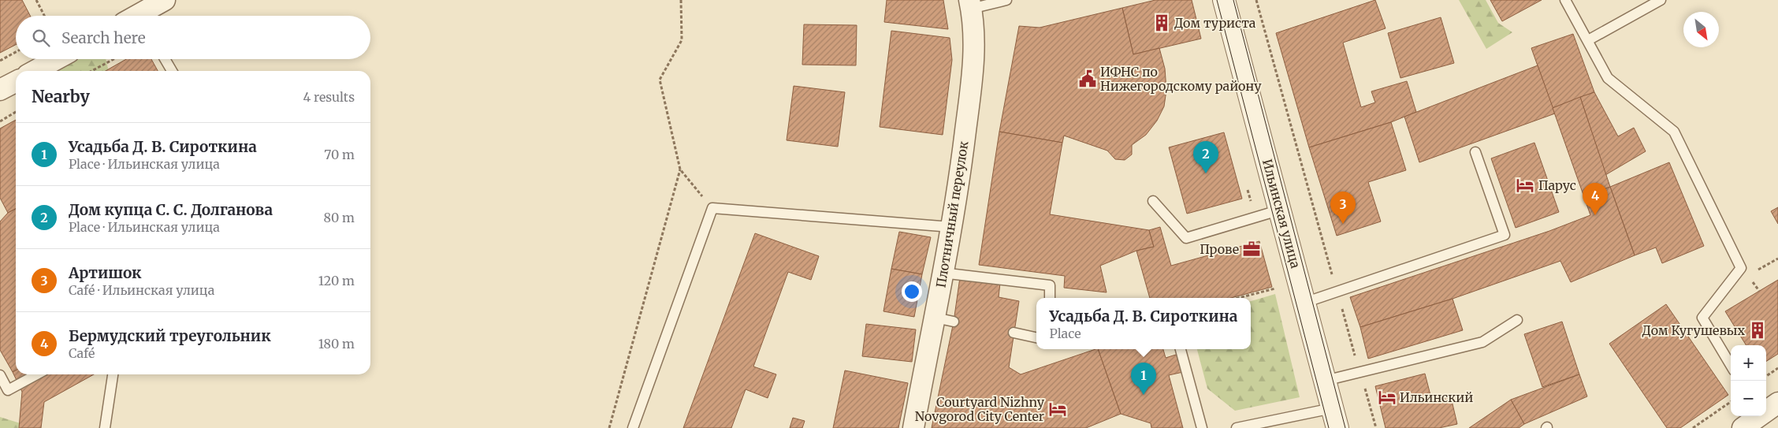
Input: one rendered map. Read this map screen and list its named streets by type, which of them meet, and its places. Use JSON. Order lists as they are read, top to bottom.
{
  "streets": {
    "street": ["Ильинская улица", "Плотничный переулок"]
  },
  "places": {
    "building": ["Дом туриста", "Дом Кугушевых"],
    "public building": ["ИФНС по Нижегородскому району"],
    "hotel": ["Парус", "Ильинский", "Courtyard Nizhny Novgorod City Center"],
    "office": ["Прове"]
  },
  "north": "bottom right",
  "page": {
    "search": "Search here",
    "heading": ["Nearby", "4 results"],
    "list": [
      {
        "mark": "1",
        "name": "Усадьба Д. В. Сироткина",
        "note": "Place · Ильинская улица",
        "value": "70 m"
      },
      {
        "mark": "2",
        "name": "Дом купца С. С. Долганова",
        "note": "Place · Ильинская улица",
        "value": "80 m"
      },
      {
        "mark": "3",
        "name": "Артишок",
        "note": "Café · Ильинская улица",
        "value": "120 m"
      },
      {
        "mark": "4",
        "name": "Бермудский треугольник",
        "note": "Café",
        "value": "180 m"
      }
    ],
    "pins": [
      "2",
      "4",
      "3",
      "1"
    ],
    "popup": ["Усадьба Д. В. Сироткина", "Place"],
    "map_buttons": ["+", "−"]
  }
}
